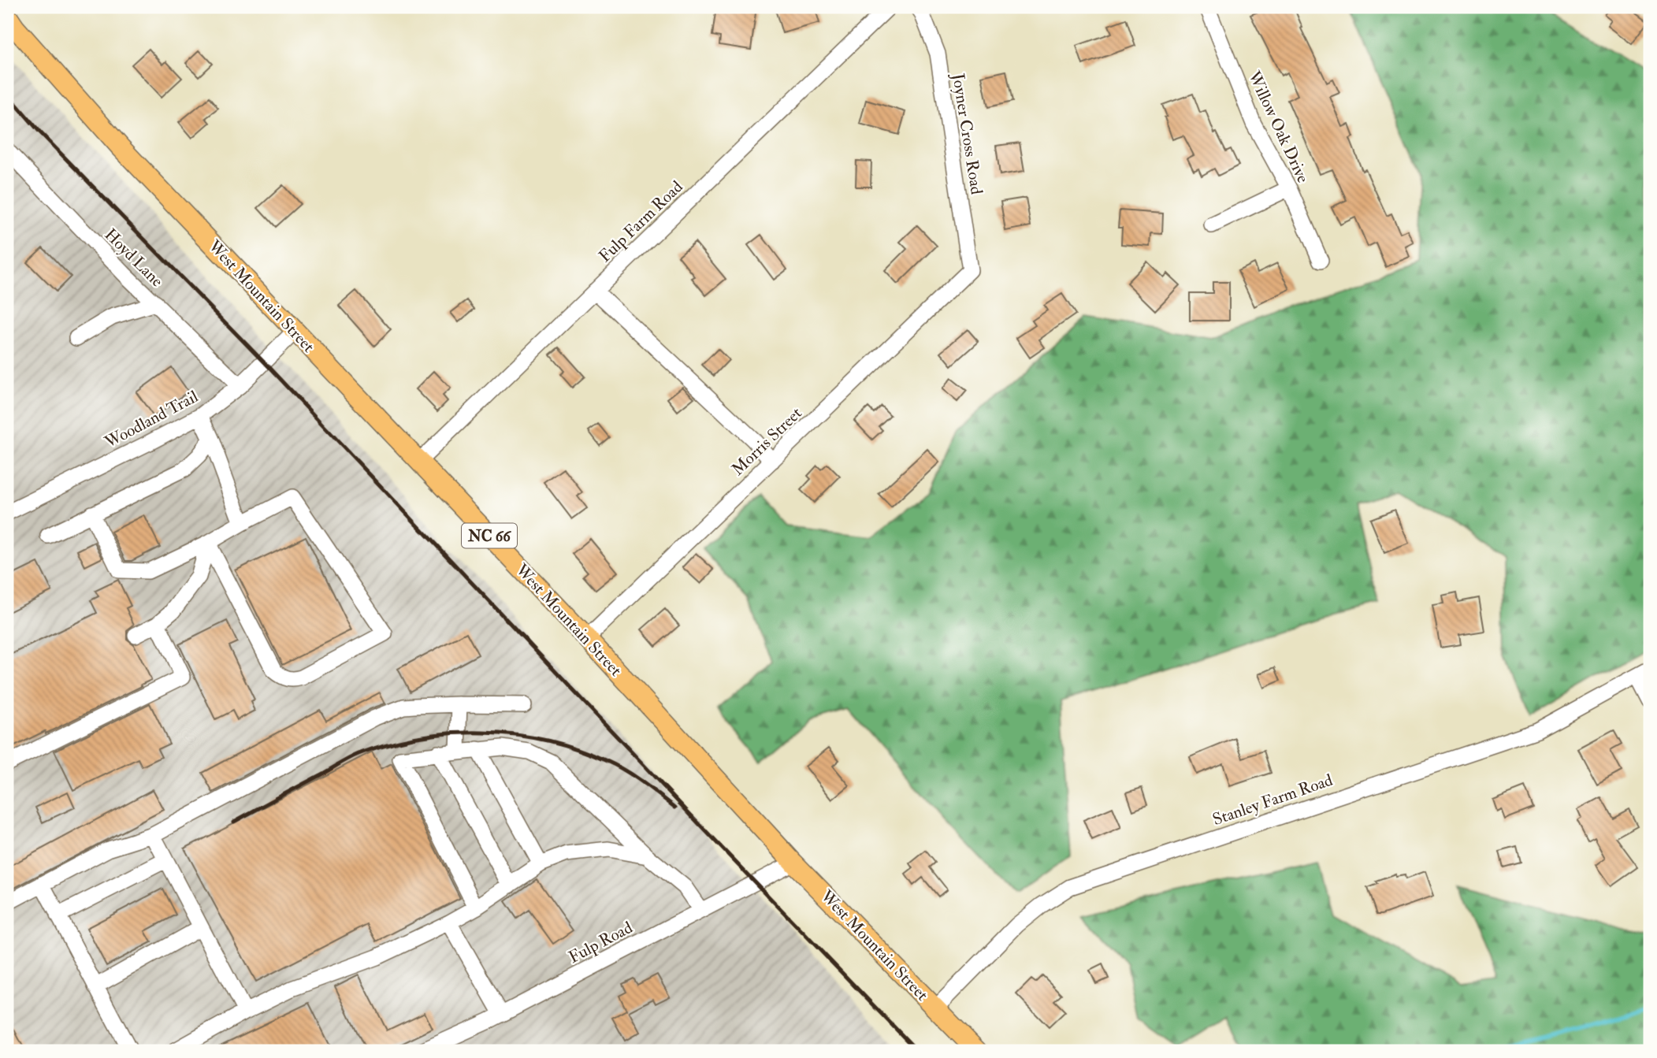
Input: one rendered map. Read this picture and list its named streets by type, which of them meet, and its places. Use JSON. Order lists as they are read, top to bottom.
{
  "streets": {
    "main road": ["West Mountain Street", "NC 66"],
    "street": [
      "Willow Oak Drive",
      "Joyner Cross Road",
      "Fulp Farm Road",
      "Hoyd Lane",
      "Woodland Trail",
      "Morris Street",
      "Stanley Farm Road",
      "Fulp Road"
    ]
  },
  "crossings": [
    ["Joyner Cross Road", "Morris Street"],
    ["Fulp Farm Road", "West Mountain Street"],
    ["Hoyd Lane", "Woodland Trail"],
    ["West Mountain Street", "Woodland Trail"],
    ["West Mountain Street", "Morris Street"],
    ["West Mountain Street", "Stanley Farm Road"],
    ["West Mountain Street", "Fulp Road"]
  ]
}
